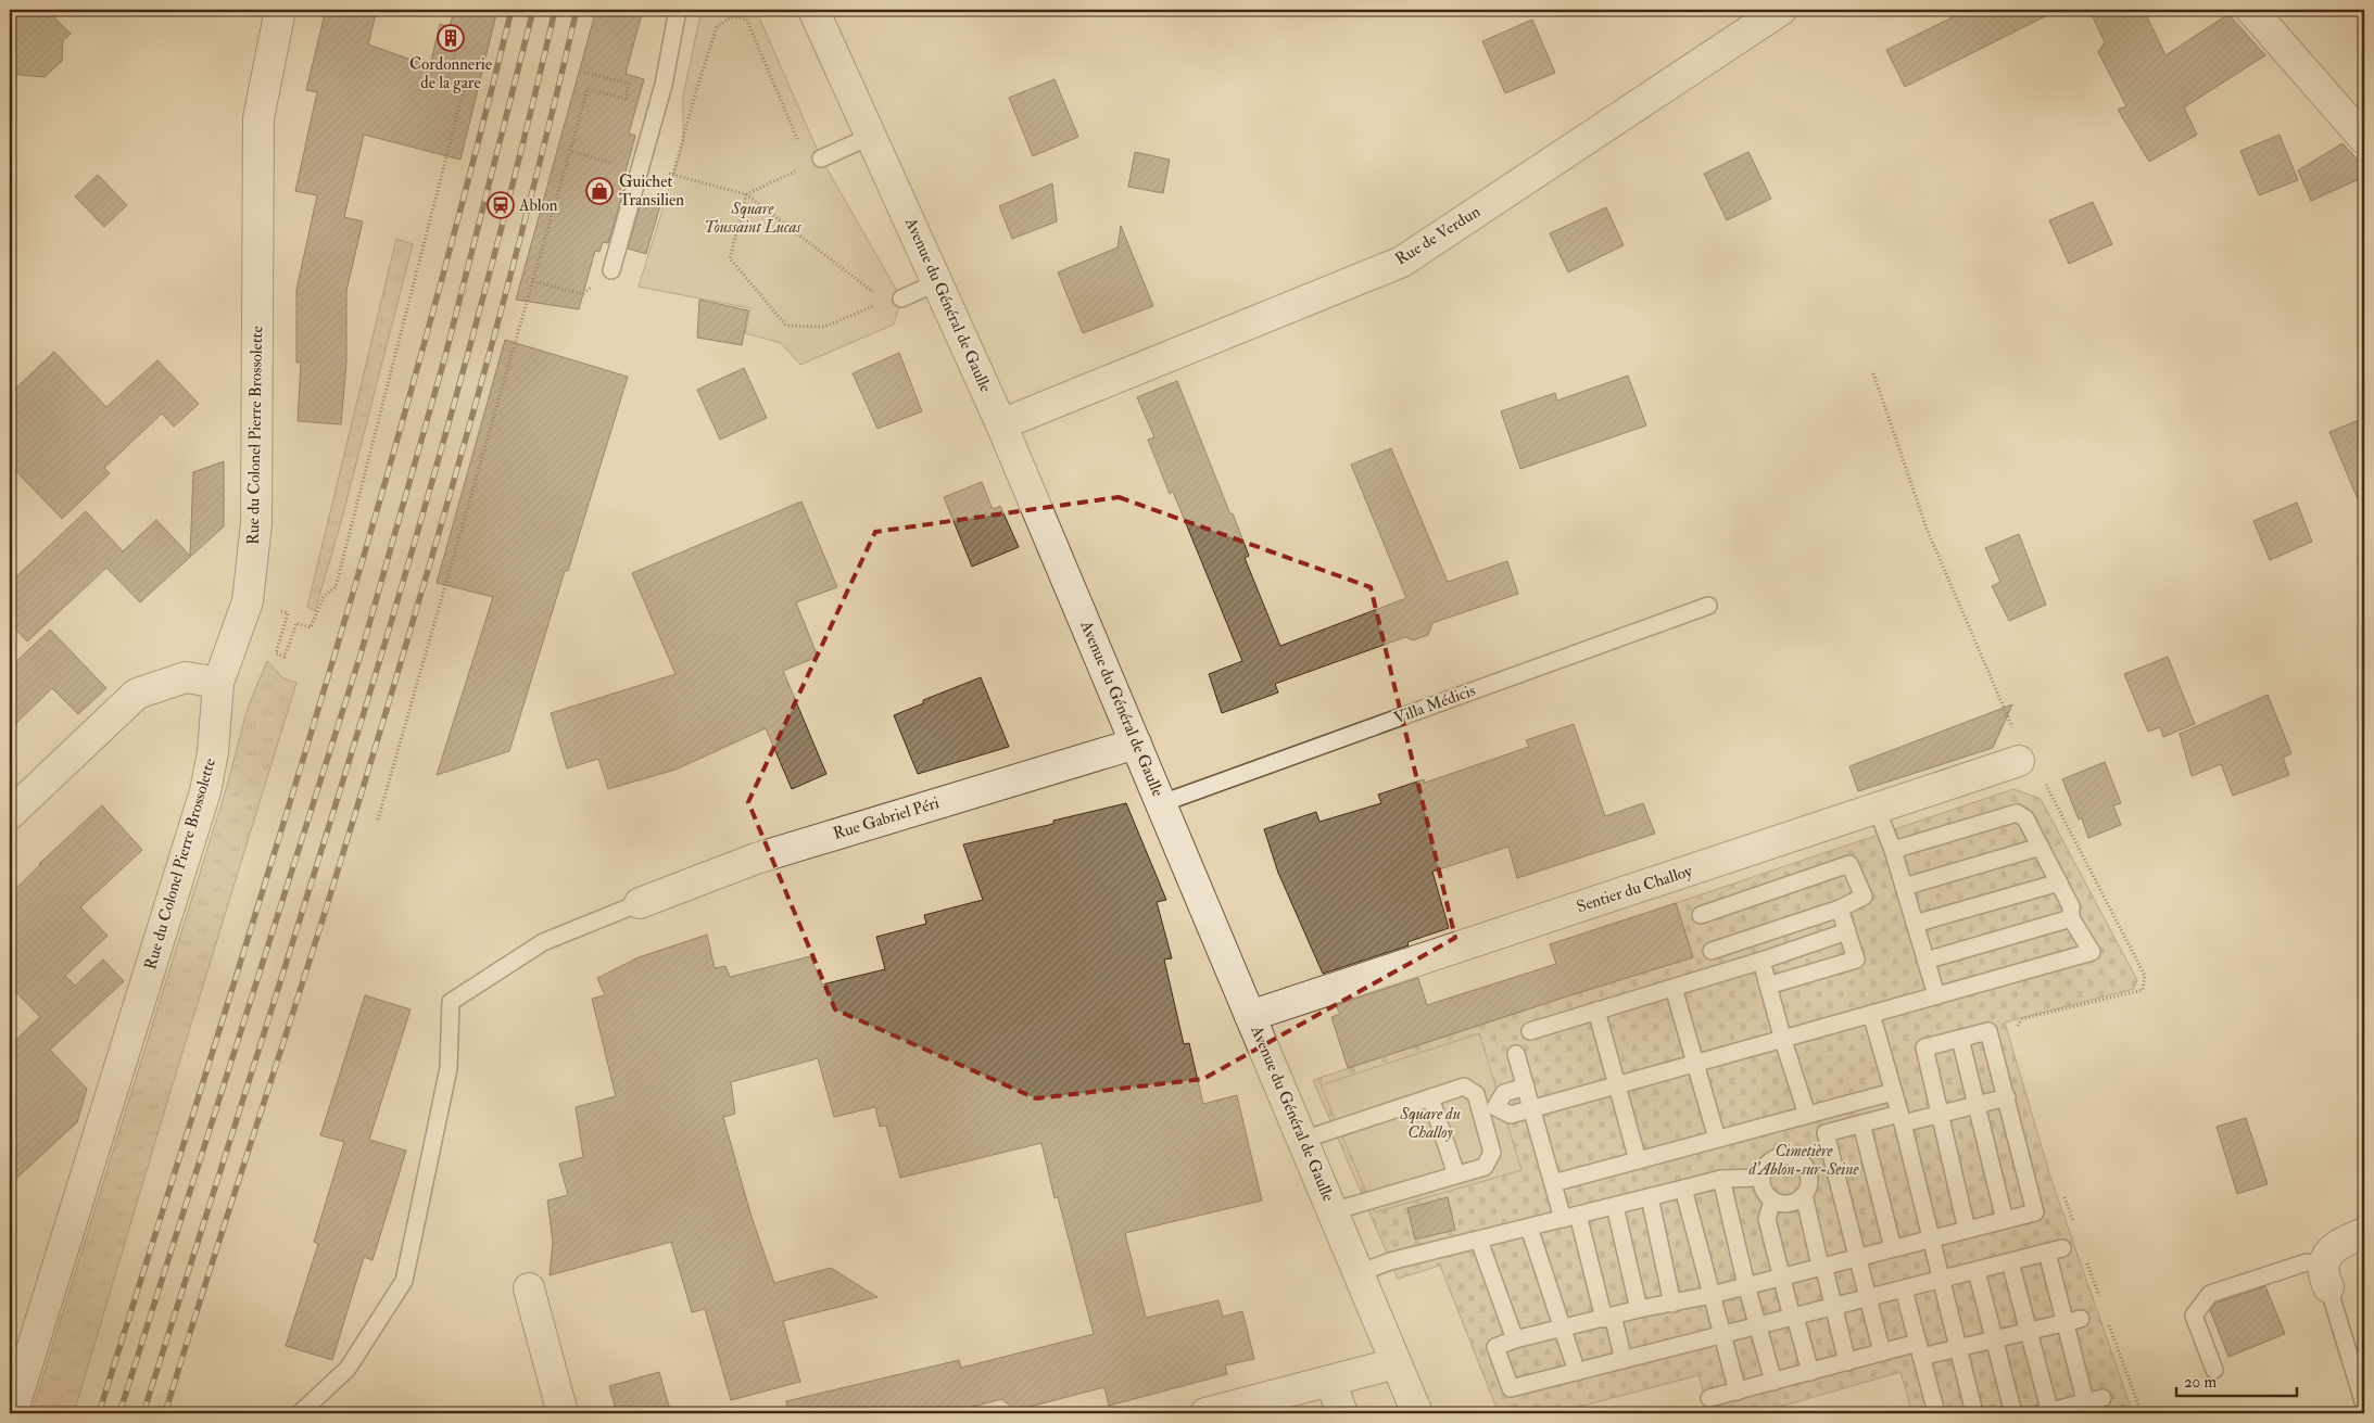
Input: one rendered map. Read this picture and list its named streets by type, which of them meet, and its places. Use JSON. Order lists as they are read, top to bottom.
{
  "streets": {
    "street": [
      "Rue de Verdun",
      "Avenue du Général de Gaulle",
      "Rue du Colonel Pierre Brossolette",
      "Rue Gabriel Péri",
      "Sentier du Challoy"
    ],
    "lane": ["Villa Médicis"]
  },
  "crossings": [
    ["Rue de Verdun", "Avenue du Général de Gaulle"],
    ["Avenue du Général de Gaulle", "Villa Médicis"],
    ["Avenue du Général de Gaulle", "Rue Gabriel Péri"],
    ["Avenue du Général de Gaulle", "Sentier du Challoy"]
  ],
  "parks": ["Square Toussaint Lucas", "Square du Challoy", "Cimetière d'Ablon-sur-Seine"],
  "places": {
    "building": ["Cordonnerie de la gare"],
    "shop": ["Guichet Transilien"],
    "station": ["Ablon"]
  },
  "scale_bar": "20 m"
}
